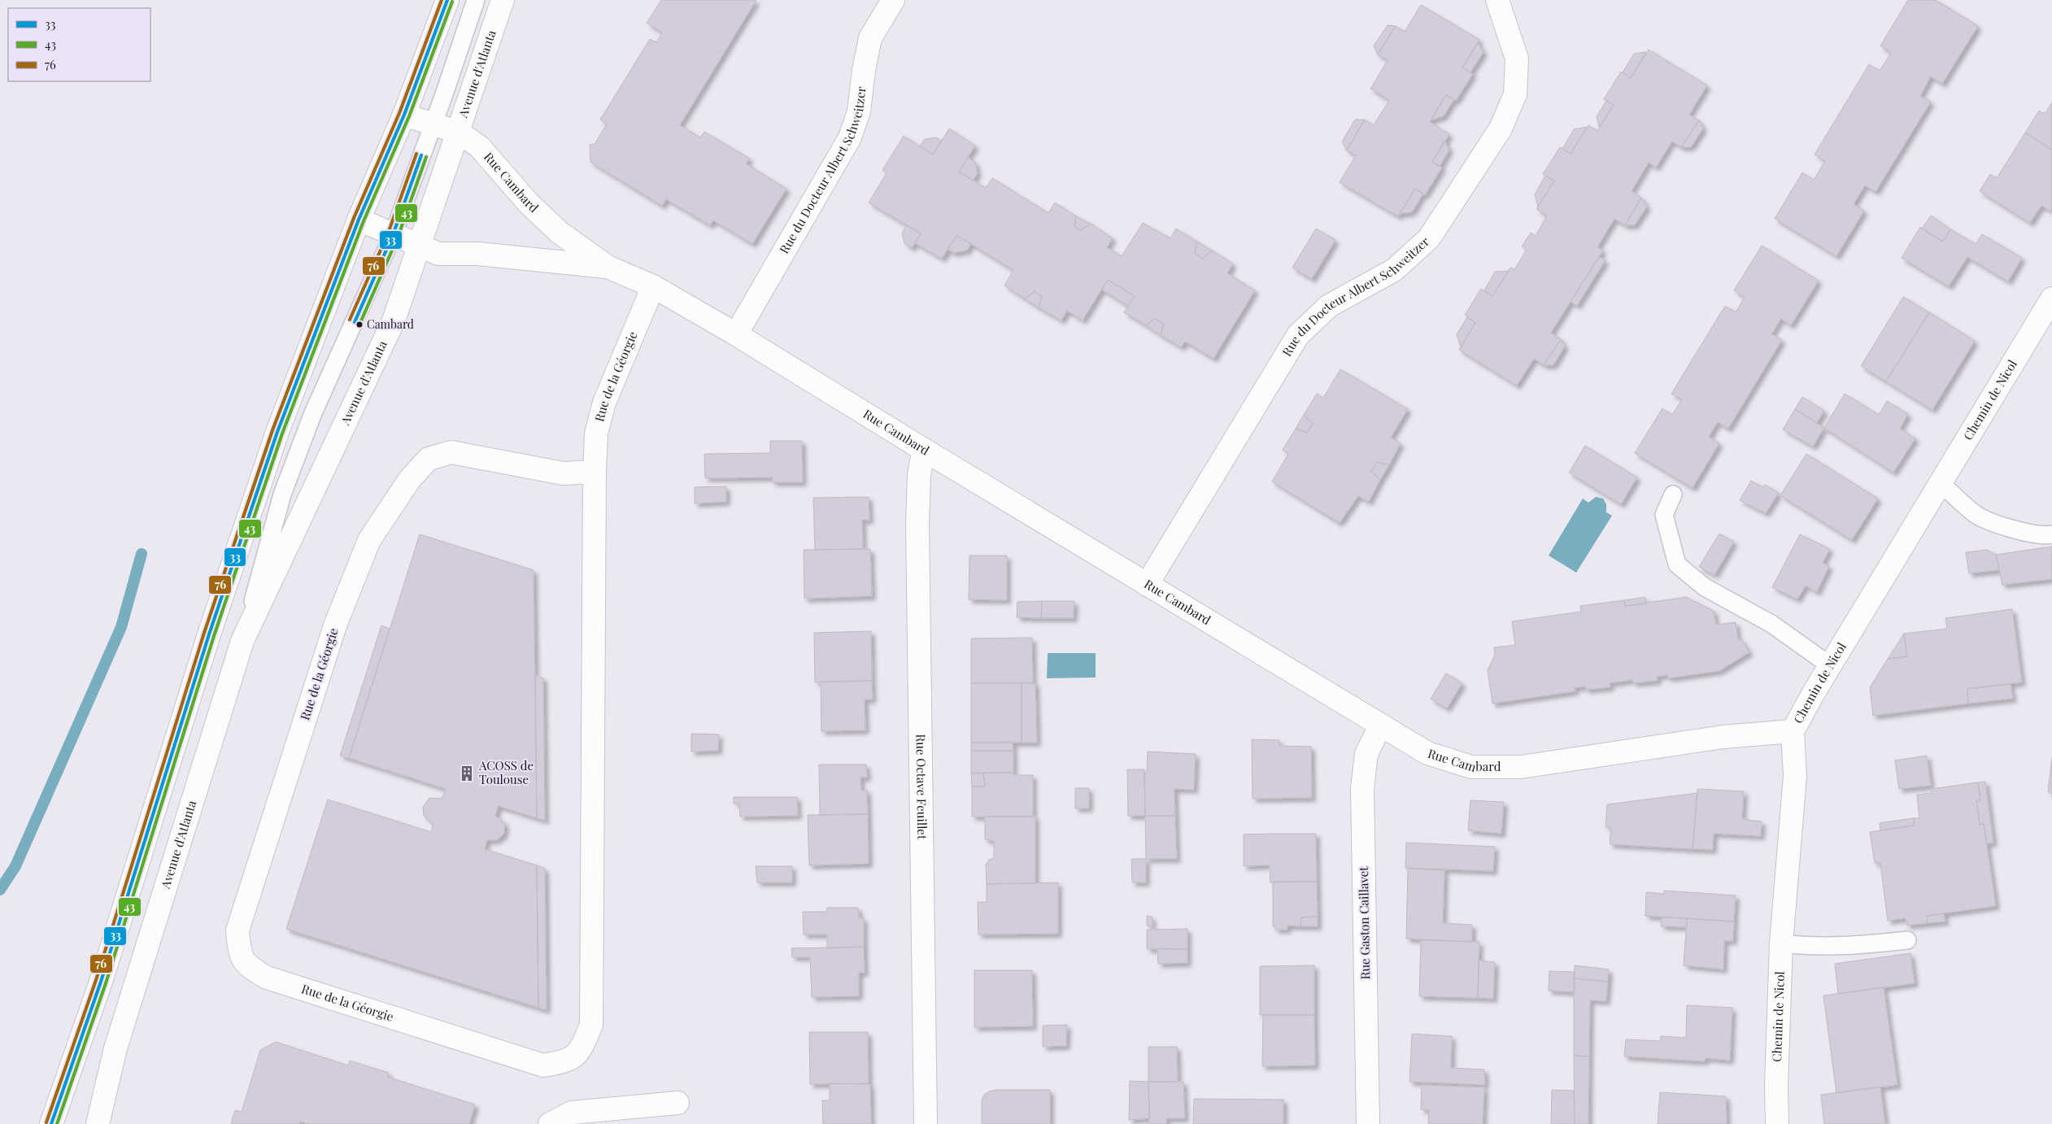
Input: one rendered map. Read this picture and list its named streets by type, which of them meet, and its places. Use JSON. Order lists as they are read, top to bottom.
{
  "streets": {
    "street": [
      "Avenue d'Atlanta",
      "Rue du Docteur Albert Schweitzer",
      "Rue Cambard",
      "Rue de la Géorgie",
      "Chemin de Nicol",
      "Rue Octave Feuillet",
      "Rue Gaston Caillavet"
    ]
  },
  "crossings": [
    ["Avenue d'Atlanta", "Rue Cambard"],
    ["Rue du Docteur Albert Schweitzer", "Rue Cambard"],
    ["Rue Cambard", "Rue de la Géorgie"],
    ["Rue Cambard", "Chemin de Nicol"],
    ["Rue Cambard", "Rue Octave Feuillet"],
    ["Rue Cambard", "Rue Gaston Caillavet"]
  ],
  "places": {
    "other": ["Cambard"],
    "building": ["ACOSS de Toulouse"]
  },
  "lines": ["transit line 33", "transit line 76", "transit line 43"],
  "legend": ["33", "43", "76"]
}
